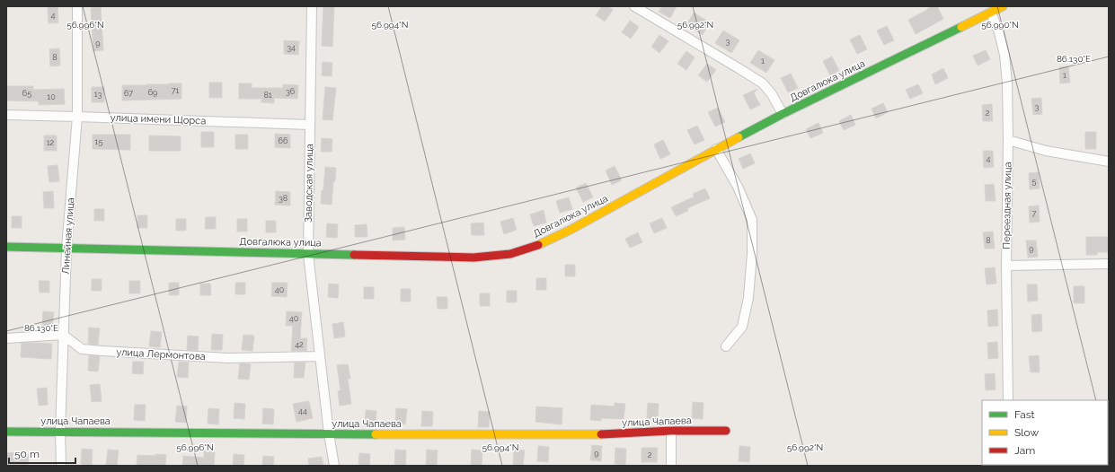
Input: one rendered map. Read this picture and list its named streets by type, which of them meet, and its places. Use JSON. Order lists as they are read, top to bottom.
{
  "streets": {
    "street": [
      "Довгалюка улица",
      "улица имени Щорса",
      "Заводская улица",
      "Переездная улица",
      "Линейная улица",
      "улица Лермонтова",
      "улица Чапаева"
    ]
  },
  "crossings": [
    ["Довгалюка улица", "Заводская улица"],
    ["Довгалюка улица", "Переездная улица"],
    ["Довгалюка улица", "Линейная улица"],
    ["улица имени Щорса", "Заводская улица"],
    ["улица имени Щорса", "Линейная улица"],
    ["Заводская улица", "улица Лермонтова"],
    ["Заводская улица", "улица Чапаева"],
    ["Линейная улица", "улица Лермонтова"],
    ["Линейная улица", "улица Чапаева"]
  ],
  "house_numbers": [
    "4",
    "3",
    "9",
    "34",
    "8",
    "1",
    "1",
    "71",
    "36",
    "69",
    "65",
    "67",
    "13",
    "81",
    "10",
    "3",
    "2",
    "66",
    "15",
    "12",
    "4",
    "5",
    "38",
    "7",
    "8",
    "9",
    "40",
    "40",
    "42",
    "44",
    "9",
    "2"
  ],
  "legend": ["Fast", "Slow", "Jam"],
  "scale_bar": "50 m",
  "coordinates": [
    "56.990°N",
    "56.996°N",
    "56.994°N",
    "56.992°N",
    "86.130°E"
  ]
}
